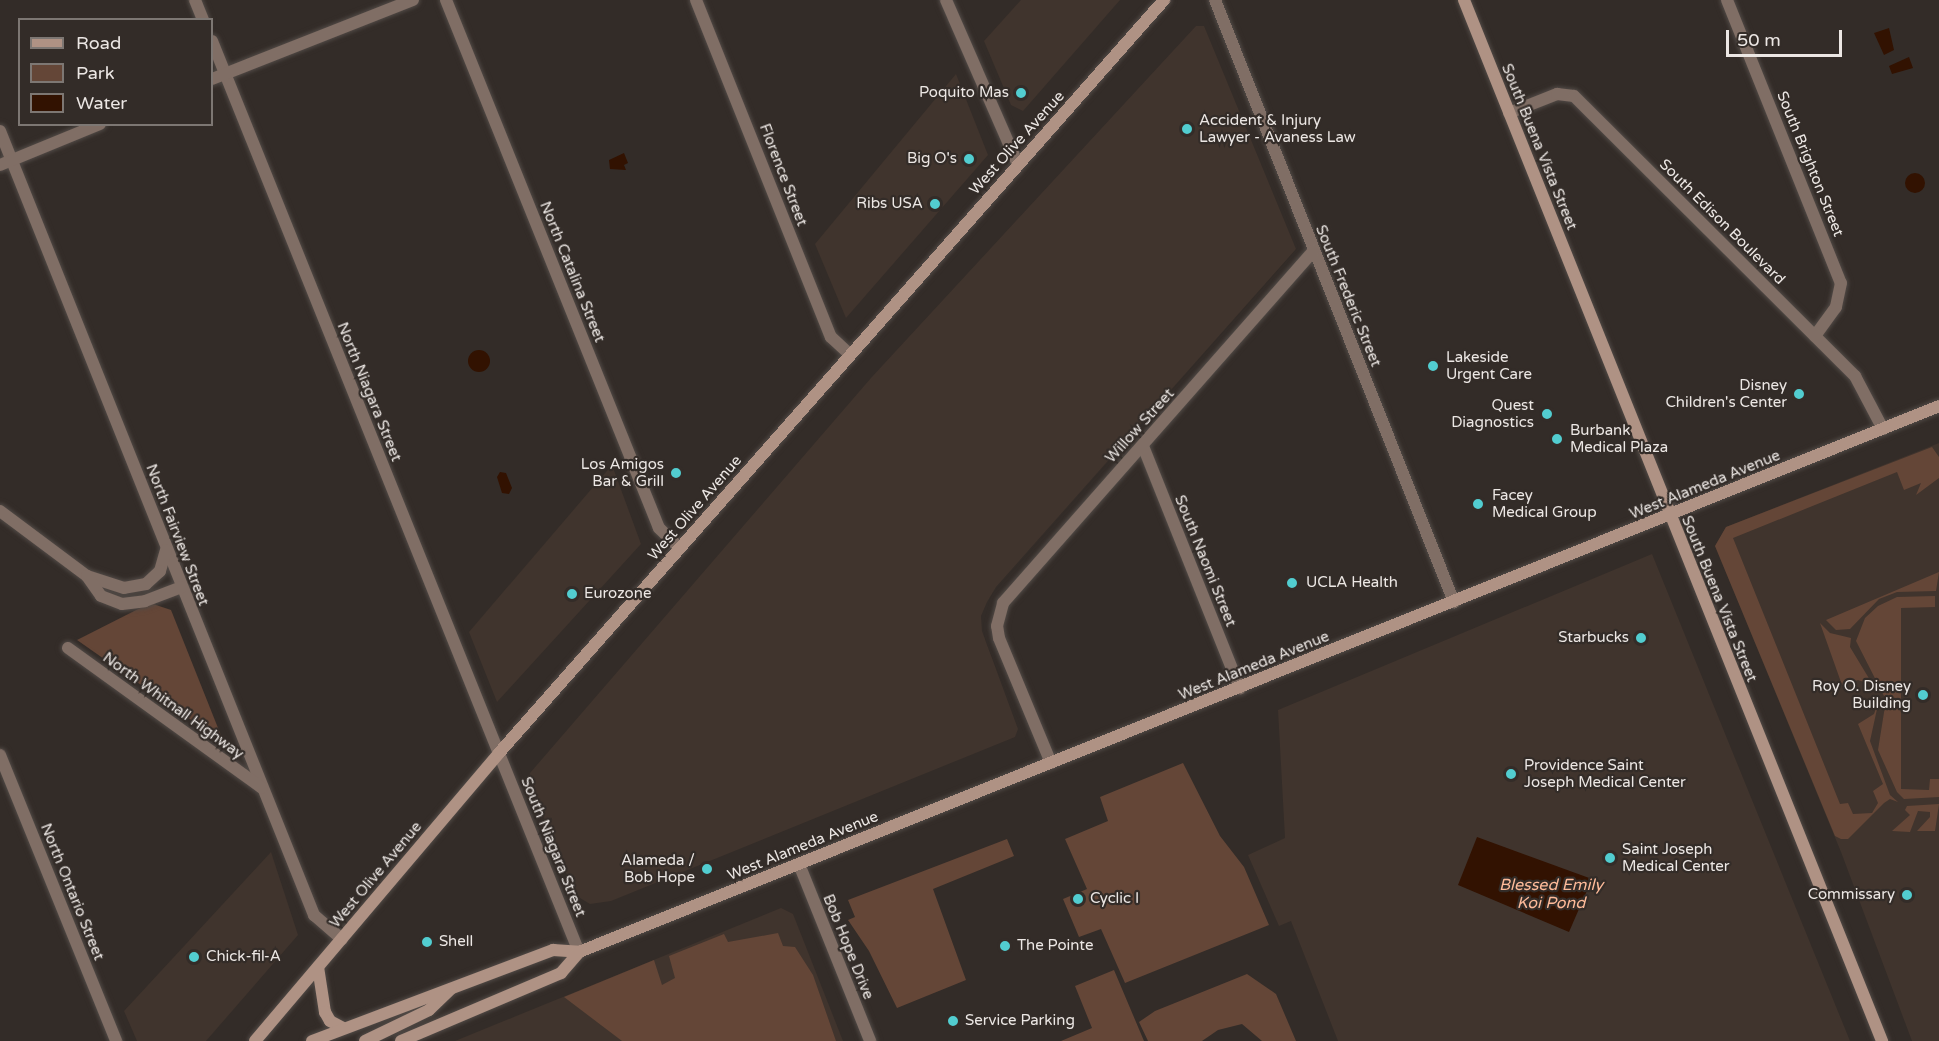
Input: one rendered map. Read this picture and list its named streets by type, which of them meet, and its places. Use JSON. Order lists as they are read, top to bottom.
{
  "streets": {
    "main road": ["West Olive Avenue", "South Buena Vista Street", "West Alameda Avenue"],
    "street": [
      "South Brighton Street",
      "Florence Street",
      "South Edison Boulevard",
      "North Catalina Street",
      "South Frederic Street",
      "North Niagara Street",
      "Willow Street",
      "North Fairview Street",
      "South Naomi Street",
      "North Whitnall Highway",
      "South Niagara Street",
      "North Ontario Street",
      "Bob Hope Drive"
    ]
  },
  "crossings": [
    ["West Olive Avenue", "Florence Street"],
    ["West Olive Avenue", "North Catalina Street"],
    ["West Olive Avenue", "North Niagara Street"],
    ["West Olive Avenue", "North Fairview Street"],
    ["West Olive Avenue", "South Niagara Street"],
    ["South Buena Vista Street", "South Edison Boulevard"],
    ["South Buena Vista Street", "West Alameda Avenue"],
    ["South Brighton Street", "South Edison Boulevard"],
    ["South Edison Boulevard", "West Alameda Avenue"],
    ["South Frederic Street", "Willow Street"],
    ["South Frederic Street", "West Alameda Avenue"],
    ["North Niagara Street", "South Niagara Street"],
    ["Willow Street", "West Alameda Avenue"],
    ["Willow Street", "South Naomi Street"],
    ["West Alameda Avenue", "South Naomi Street"],
    ["West Alameda Avenue", "South Niagara Street"],
    ["West Alameda Avenue", "Bob Hope Drive"],
    ["North Fairview Street", "North Whitnall Highway"]
  ],
  "water": ["Blessed Emily Koi Pond"],
  "places": [
    "Poquito Mas",
    "Accident & Injury Lawyer - Avaness Law",
    "Big O's",
    "Ribs USA",
    "Lakeside Urgent Care",
    "Disney Children's Center",
    "Quest Diagnostics",
    "Burbank Medical Plaza",
    "Los Amigos Bar & Grill",
    "Facey Medical Group",
    "UCLA Health",
    "Eurozone",
    "Starbucks",
    "Roy O. Disney Building",
    "Providence Saint Joseph Medical Center",
    "Saint Joseph Medical Center",
    "Alameda / Bob Hope",
    "Commissary",
    "Cyclic I",
    "Shell",
    "The Pointe",
    "Chick-fil-A",
    "Service Parking"
  ],
  "legend": ["Road", "Park", "Water"],
  "scale_bar": "50 m"
}
